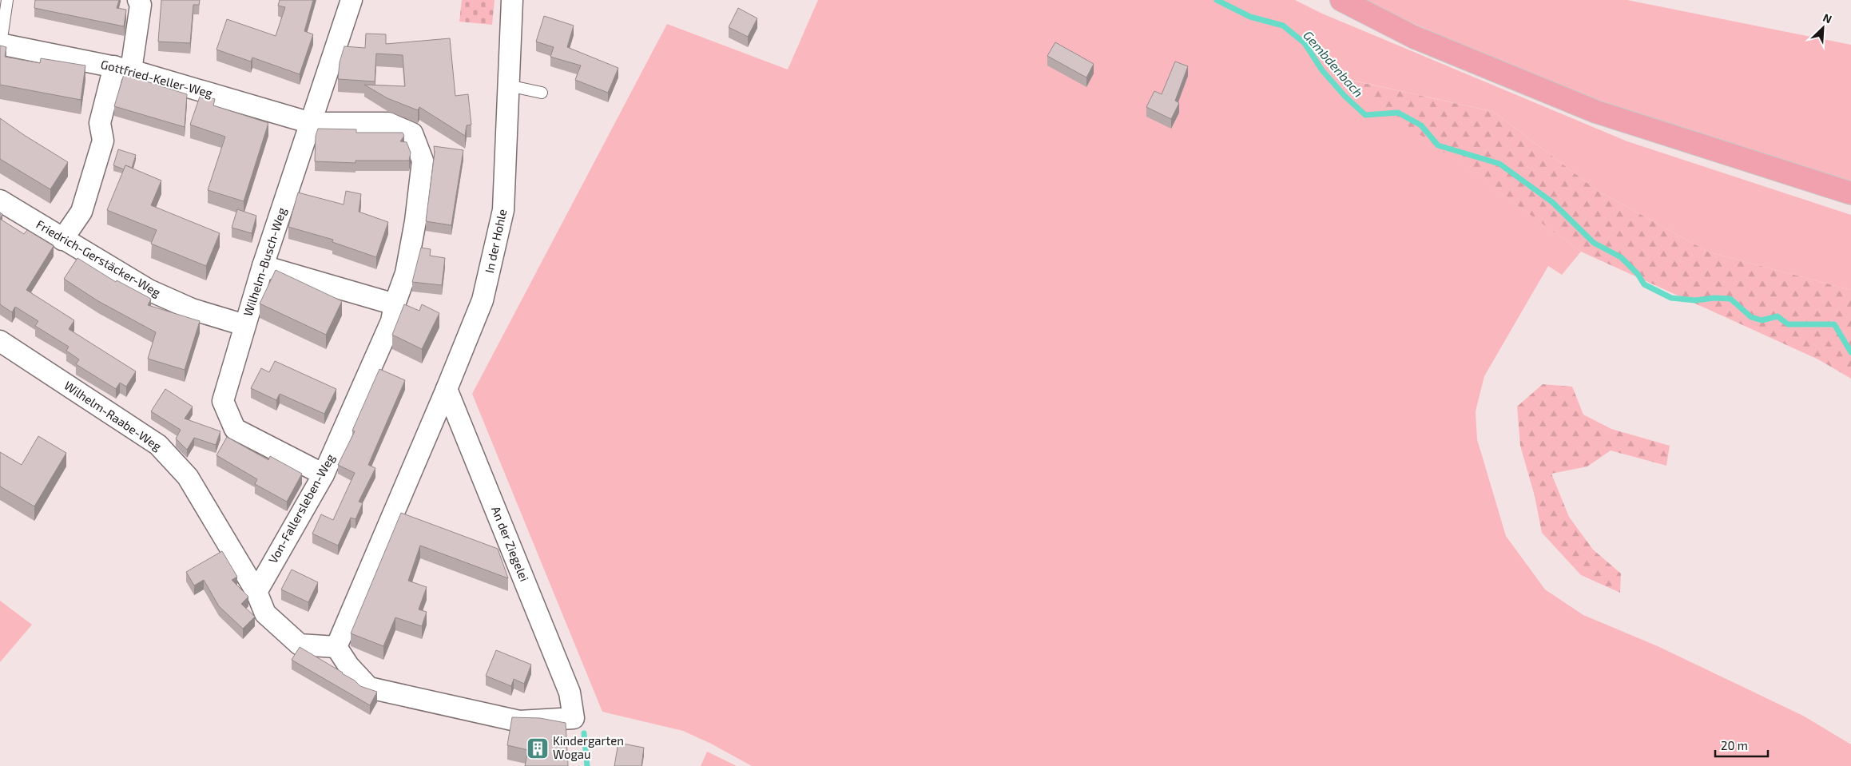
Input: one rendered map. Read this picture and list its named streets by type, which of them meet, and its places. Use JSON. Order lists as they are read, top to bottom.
{
  "streets": {
    "street": [
      "Gottfried-Keller-Weg",
      "In der Hohle",
      "Friedrich-Gerstäcker-Weg",
      "Wilhelm-Busch-Weg",
      "Wilhelm-Raabe-Weg",
      "Von-Fallersleben-Weg",
      "An der Ziegelei"
    ]
  },
  "crossings": [
    ["Gottfried-Keller-Weg", "Wilhelm-Busch-Weg"],
    ["Gottfried-Keller-Weg", "Von-Fallersleben-Weg"],
    ["In der Hohle", "An der Ziegelei"],
    ["Friedrich-Gerstäcker-Weg", "Wilhelm-Busch-Weg"],
    ["Wilhelm-Busch-Weg", "Von-Fallersleben-Weg"],
    ["Wilhelm-Raabe-Weg", "Von-Fallersleben-Weg"]
  ],
  "water": ["Gembdenbach"],
  "places": {
    "building": ["Kindergarten Wogau"]
  },
  "scale_bar": "20 m",
  "north": "top right"
}
